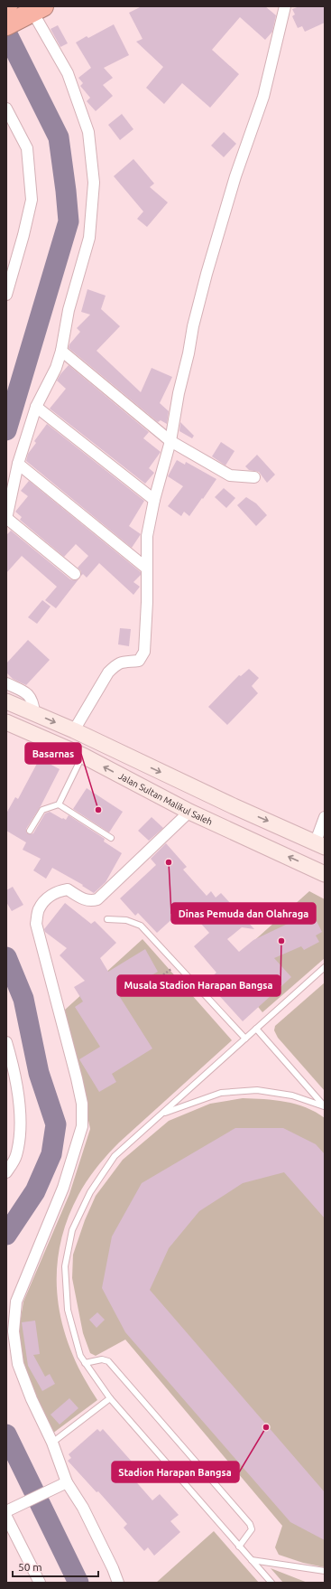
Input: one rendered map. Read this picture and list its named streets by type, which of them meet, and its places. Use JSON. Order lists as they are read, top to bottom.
{
  "streets": {
    "main road": ["Jalan Sultan Malikul Saleh"]
  },
  "places": [
    "Basarnas",
    "Dinas Pemuda dan Olahraga",
    "Musala Stadion Harapan Bangsa",
    "Stadion Harapan Bangsa"
  ],
  "scale_bar": "50 m"
}
